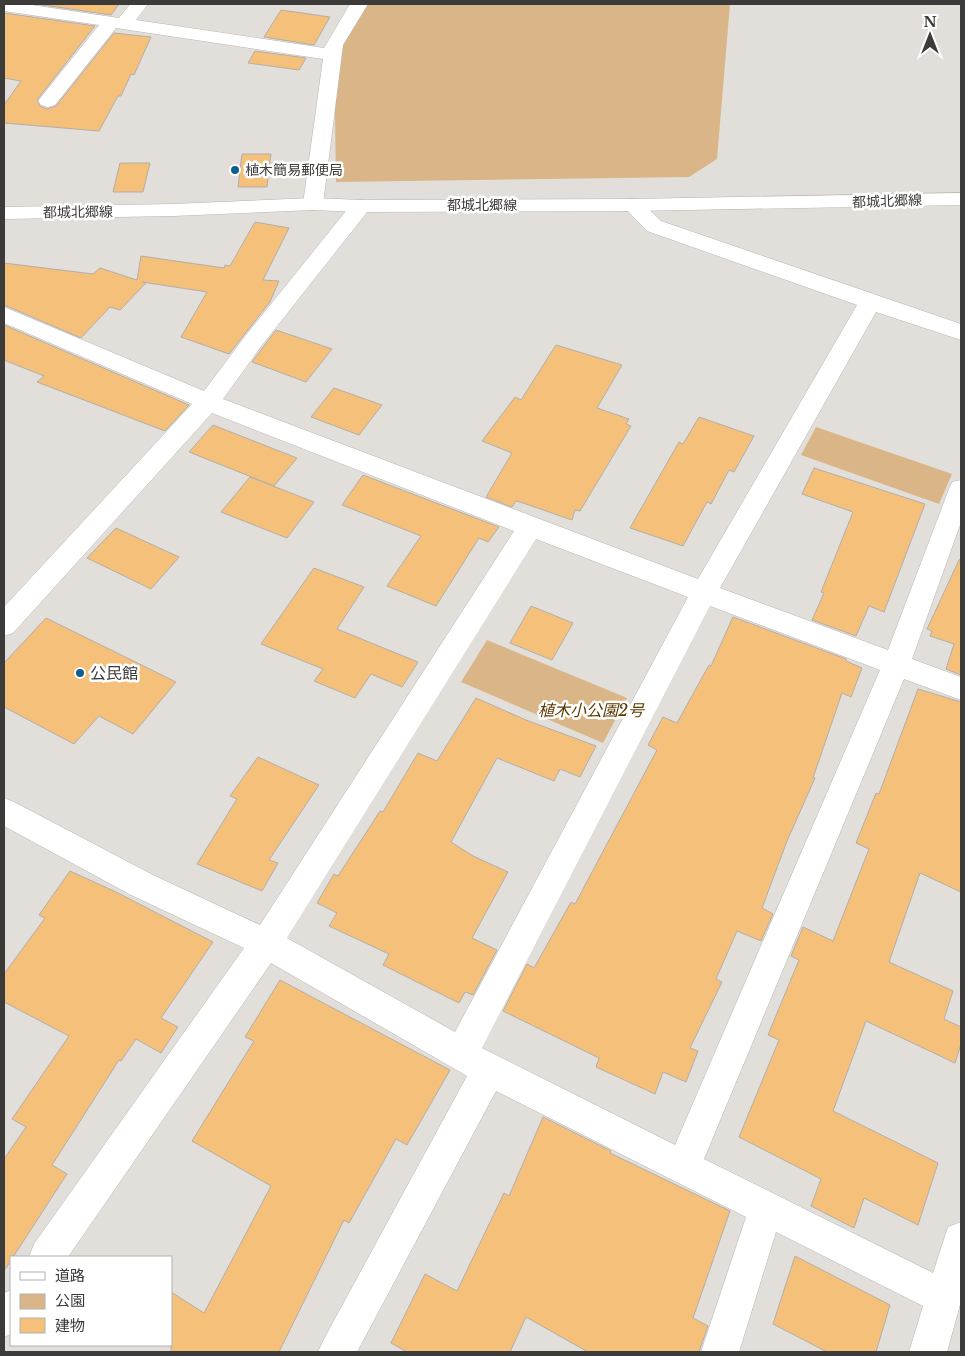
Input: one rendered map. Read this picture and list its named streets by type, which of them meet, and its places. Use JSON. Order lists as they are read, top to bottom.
{
  "streets": {
    "street": ["都城北郷線"]
  },
  "parks": ["植木小公園2号"],
  "places": ["植木簡易郵便局", "公民館"],
  "legend": ["道路", "公園", "建物"],
  "north": "top"
}
